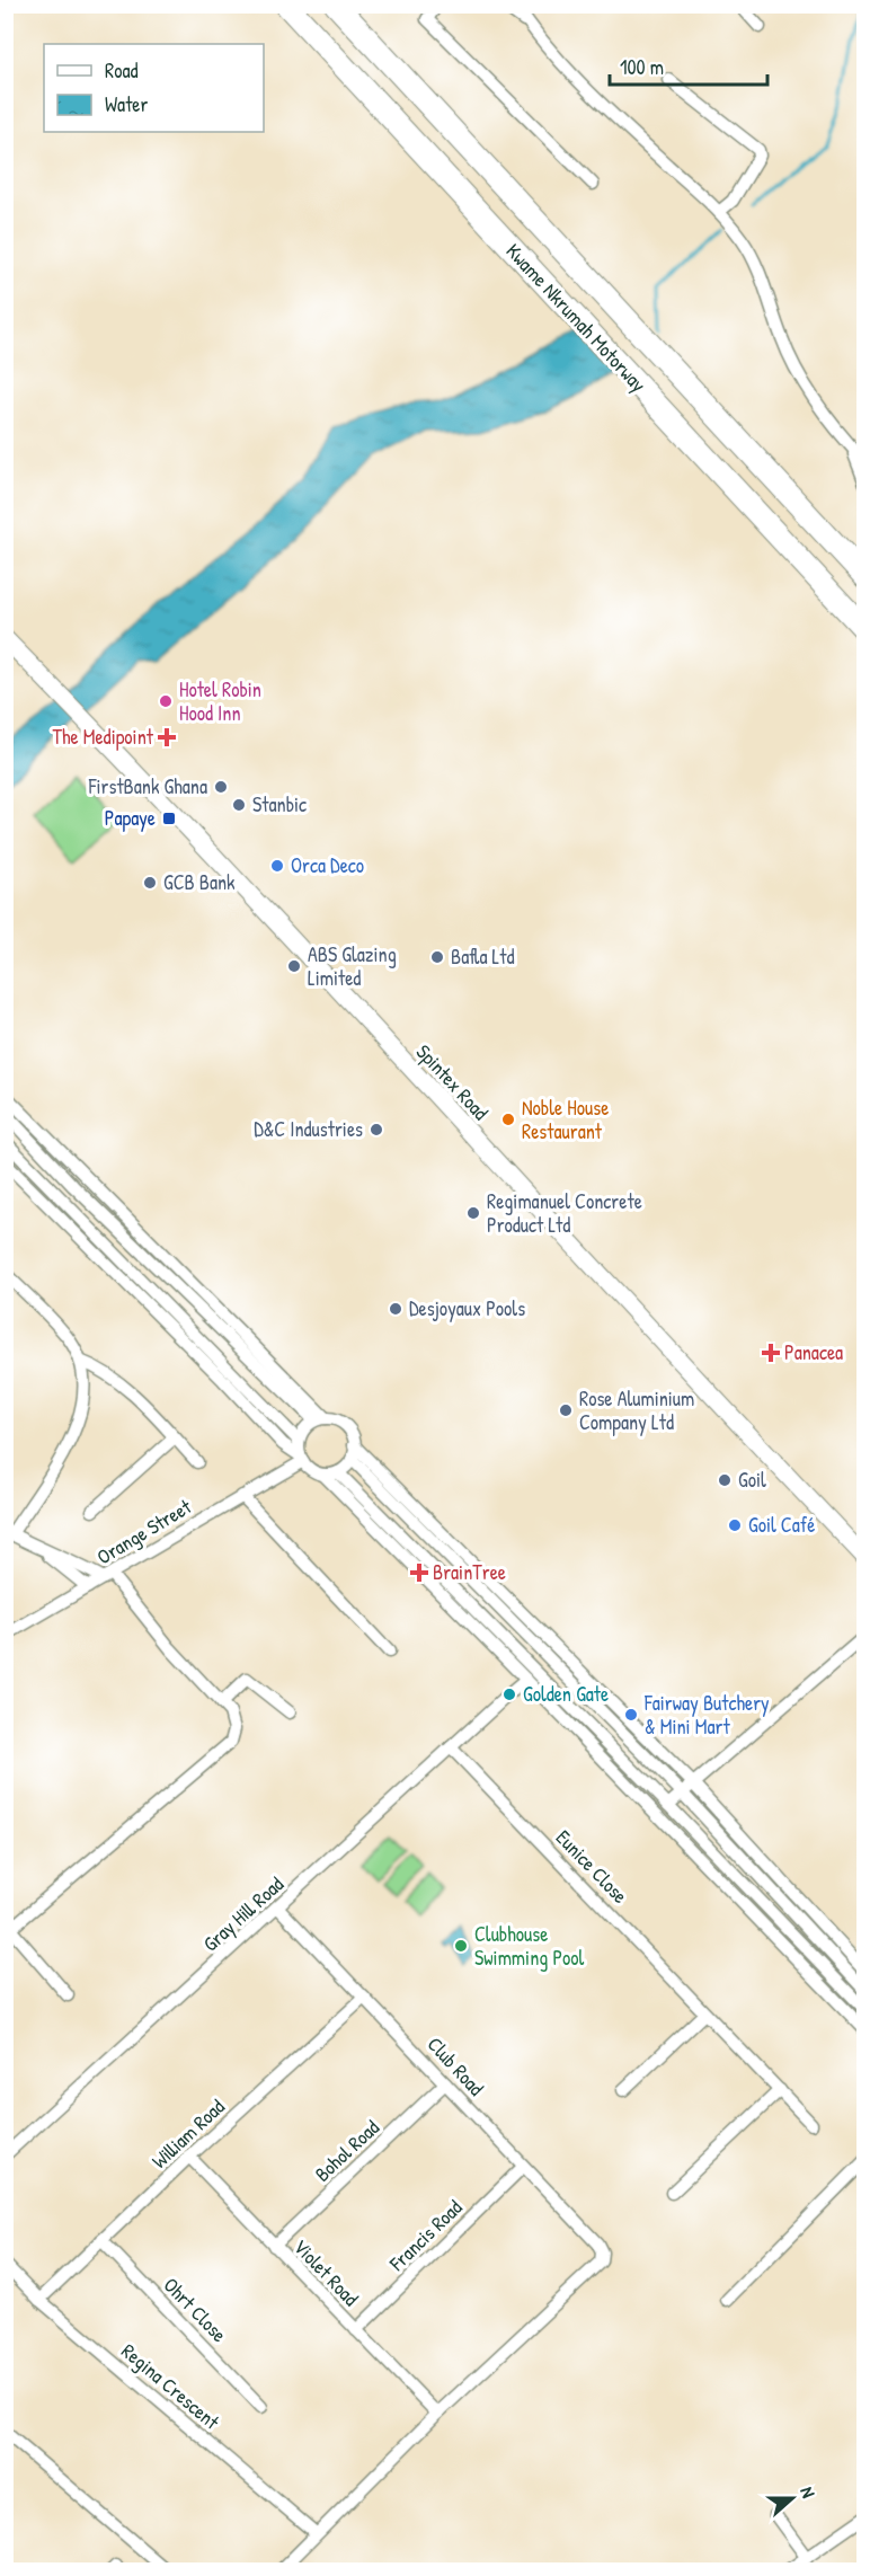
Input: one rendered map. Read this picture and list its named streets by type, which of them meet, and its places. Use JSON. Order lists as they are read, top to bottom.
{
  "streets": {
    "highway": ["Kwame Nkrumah Motorway"],
    "main road": ["Spintex Road"],
    "street": [
      "Orange Street",
      "Eunice Close",
      "Gray Hill Road",
      "Club Road",
      "William Road",
      "Bohol Road",
      "Francis Road",
      "Violet Road",
      "Ohrt Close",
      "Regina Crescent"
    ]
  },
  "crossings": [
    ["Eunice Close", "Gray Hill Road"],
    ["Gray Hill Road", "Club Road"],
    ["Club Road", "William Road"],
    ["Club Road", "Bohol Road"],
    ["Club Road", "Francis Road"],
    ["Club Road", "Violet Road"],
    ["William Road", "Violet Road"],
    ["William Road", "Ohrt Close"],
    ["William Road", "Regina Crescent"],
    ["Bohol Road", "Violet Road"],
    ["Francis Road", "Violet Road"]
  ],
  "places": {
    "other": [
      "Hotel Robin Hood Inn",
      "FirstBank Ghana",
      "Stanbic",
      "Orca Deco",
      "GCB Bank",
      "Bafla Ltd",
      "ABS Glazing Limited",
      "Noble House Restaurant",
      "D&C Industries",
      "Regimanuel Concrete Product Ltd",
      "Desjoyaux Pools",
      "Rose Aluminium Company Ltd",
      "Goil",
      "Goil Café",
      "Golden Gate",
      "Fairway Butchery & Mini Mart",
      "Clubhouse Swimming Pool"
    ],
    "health": ["The Medipoint", "Panacea", "BrainTree"],
    "transit": ["Papaye"]
  },
  "legend": ["Road", "Water"],
  "scale_bar": "100 m",
  "north": "right"
}
